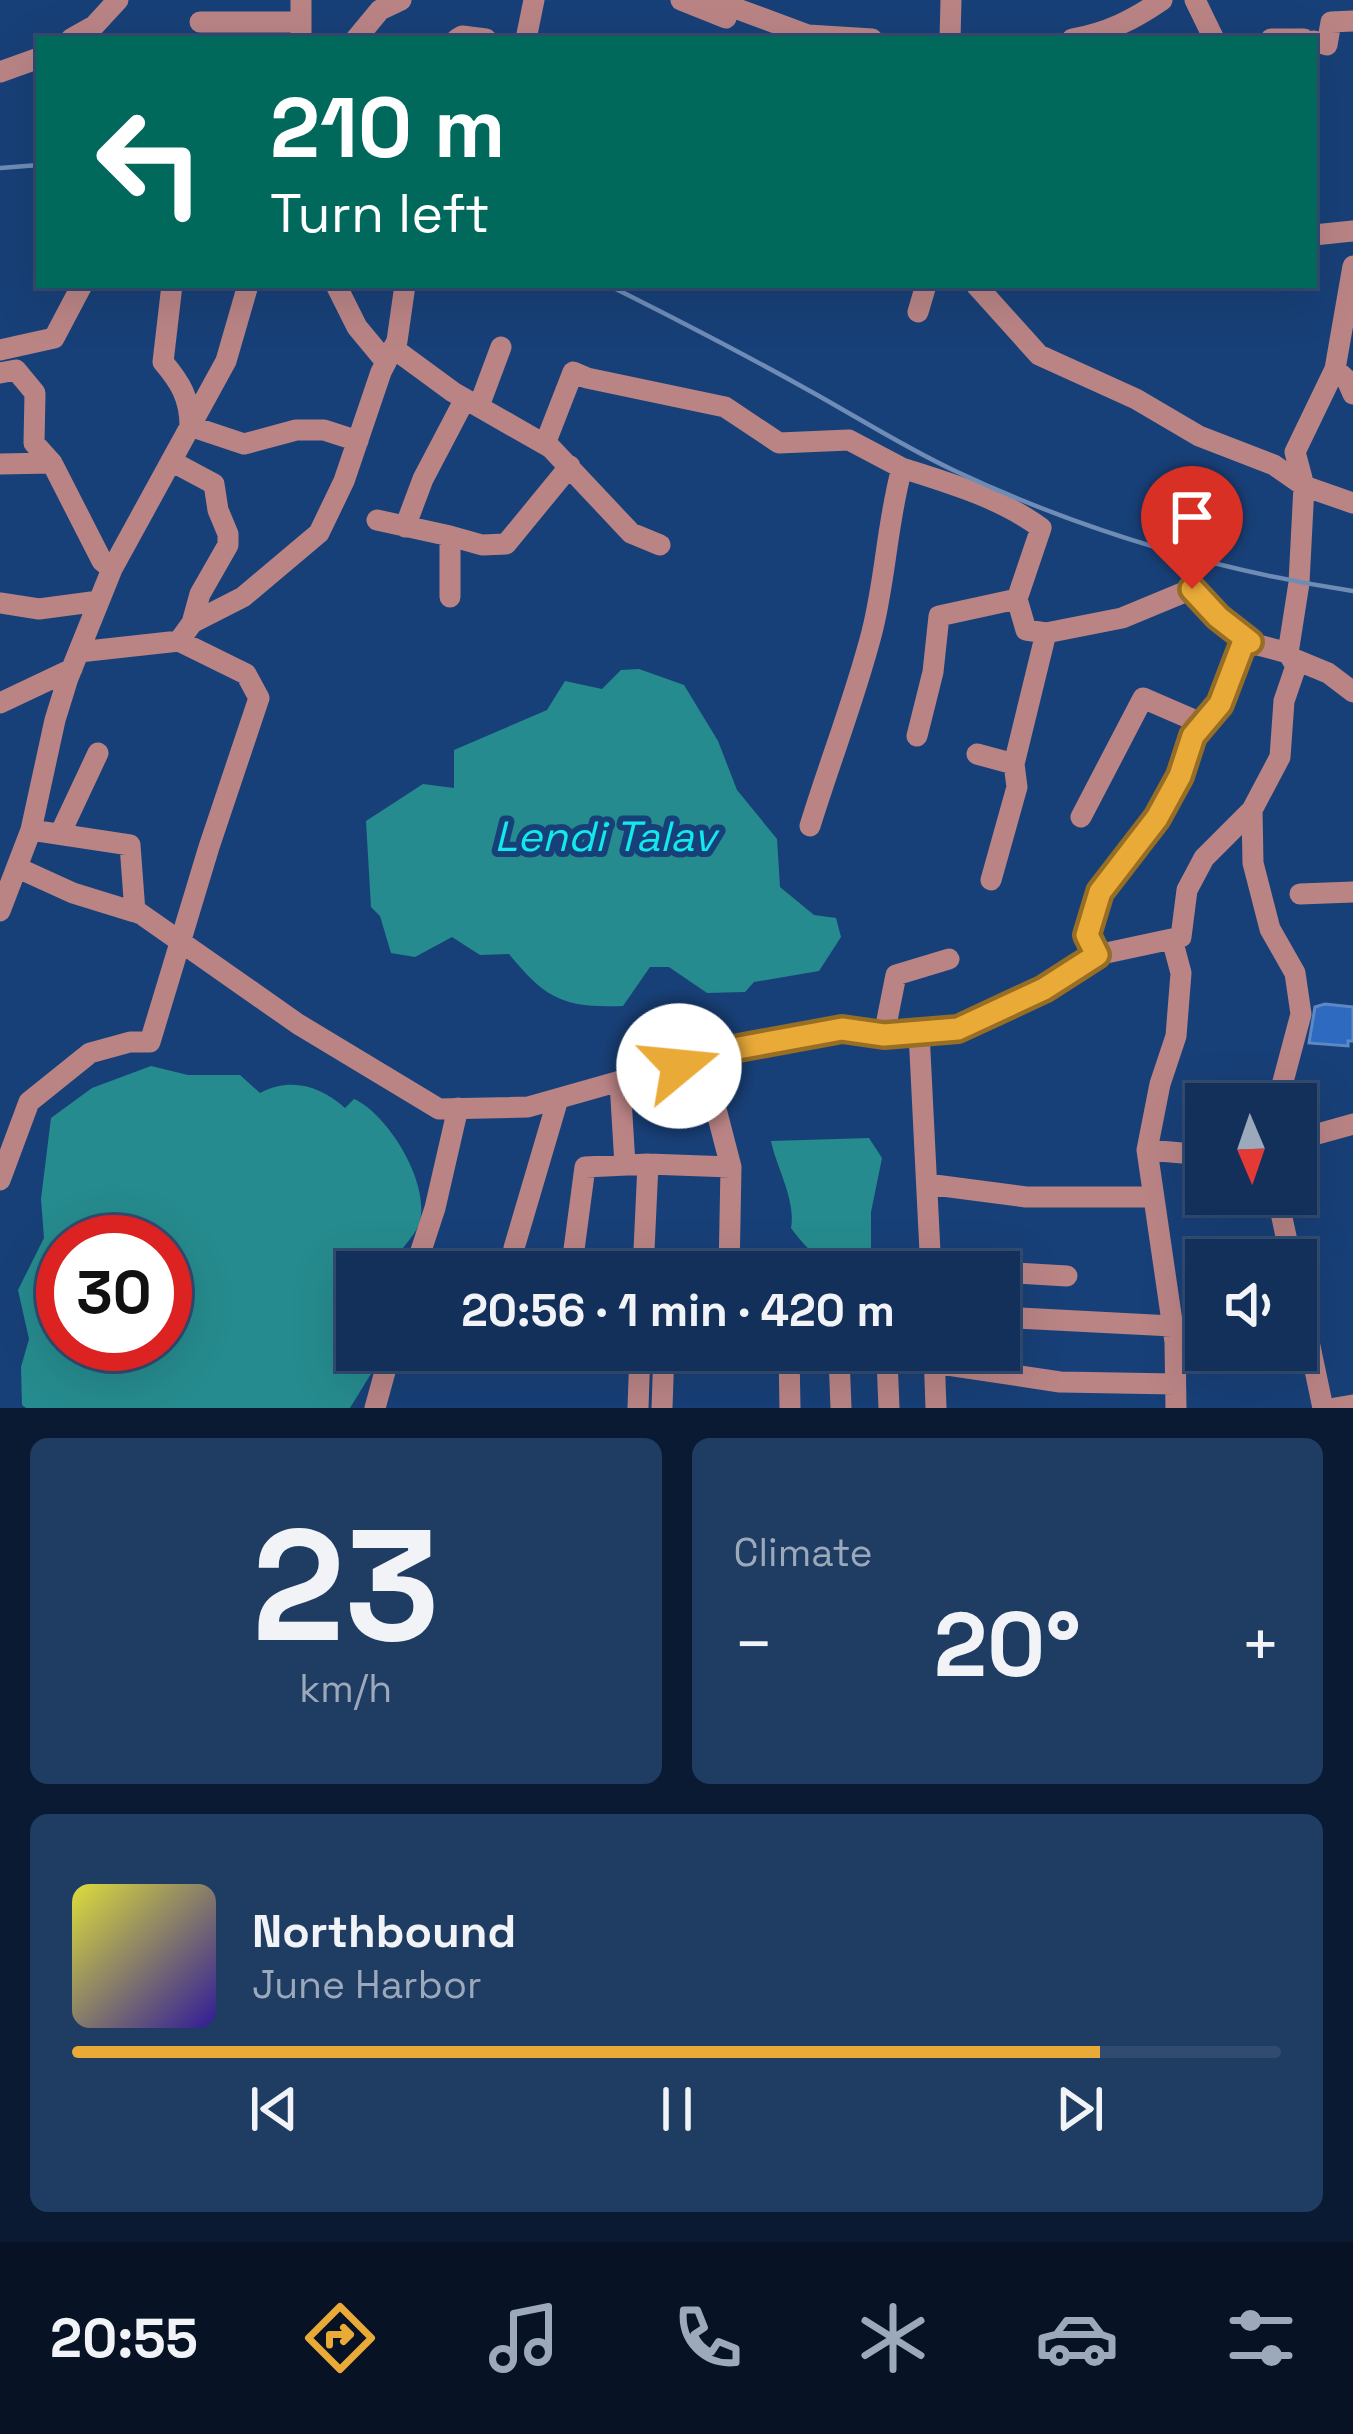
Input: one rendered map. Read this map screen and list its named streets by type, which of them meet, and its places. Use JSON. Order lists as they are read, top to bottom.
{
  "water": ["Lendi Talav"],
  "north": "bottom",
  "page": {
    "turn": ["210 m", "Turn left"],
    "limit": "30",
    "trip": "20:56 · 1 min · 420 m",
    "tile": [
      ["23", "km/h"],
      "Climate"
    ],
    "heat": ["−", "20°", "+"],
    "song": ["Northbound", "June Harbor"],
    "tabs": "20:55"
  }
}
